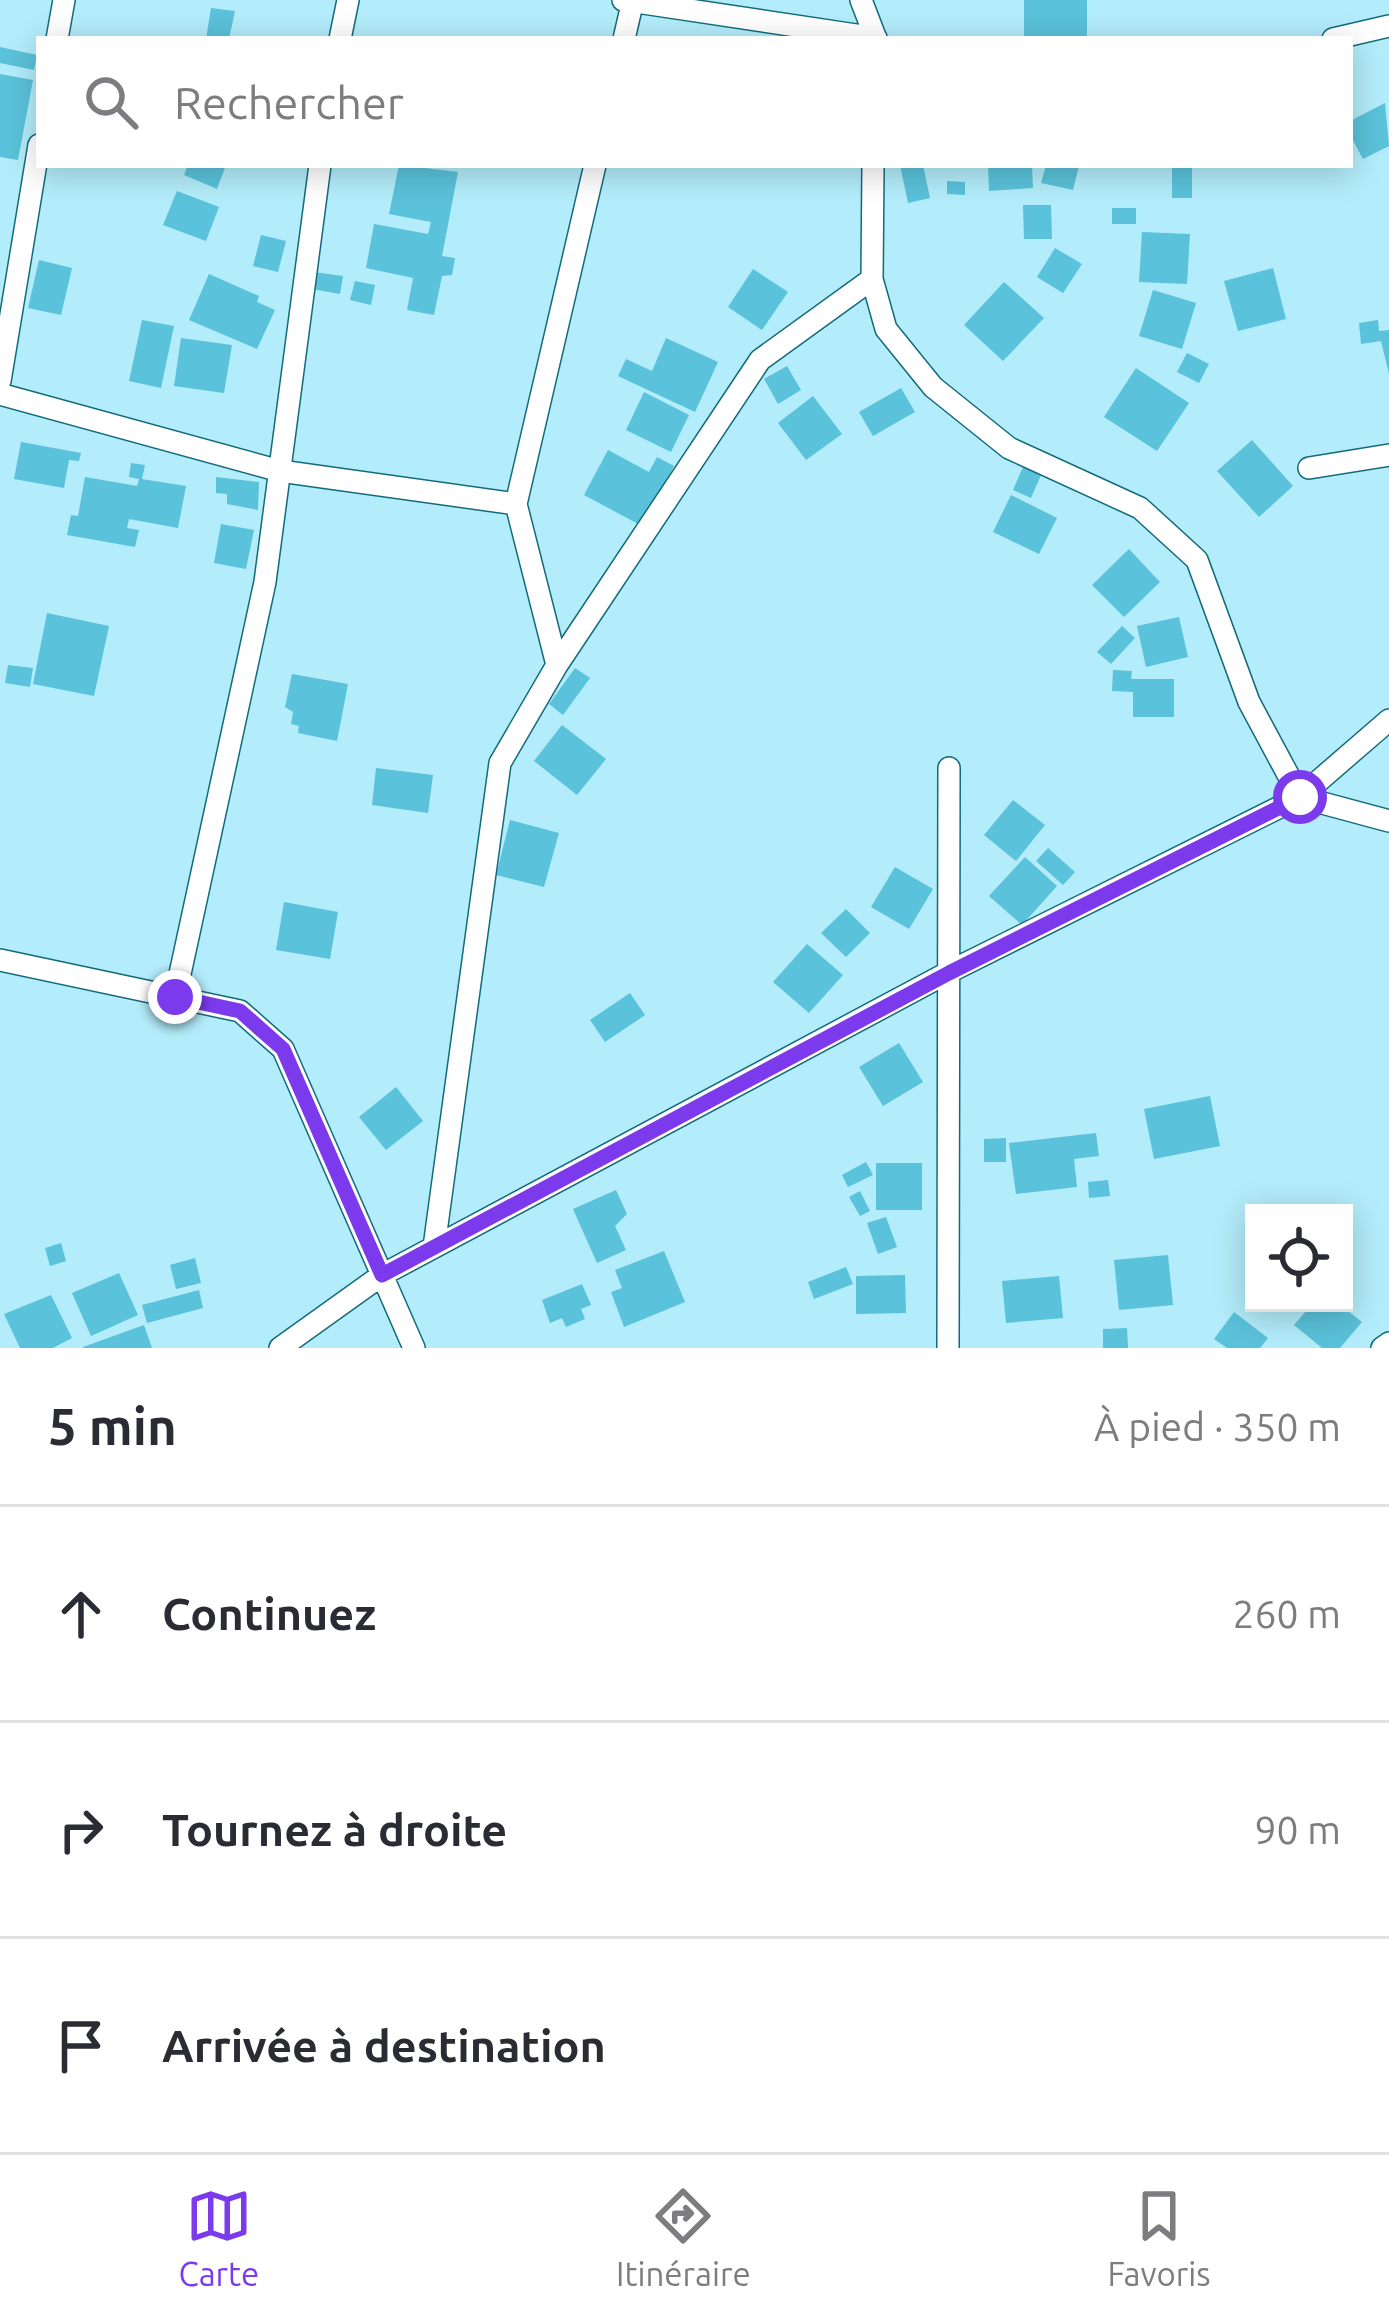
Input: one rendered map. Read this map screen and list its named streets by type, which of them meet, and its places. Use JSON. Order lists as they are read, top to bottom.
{
  "page": {
    "search": "Rechercher",
    "heading": ["5 min", "À pied · 350 m"],
    "list": [
      ["Continuez", "260 m"],
      ["Tournez à droite", "90 m"],
      "Arrivée à destination"
    ],
    "nav": ["Carte", "Itinéraire", "Favoris"]
  }
}
